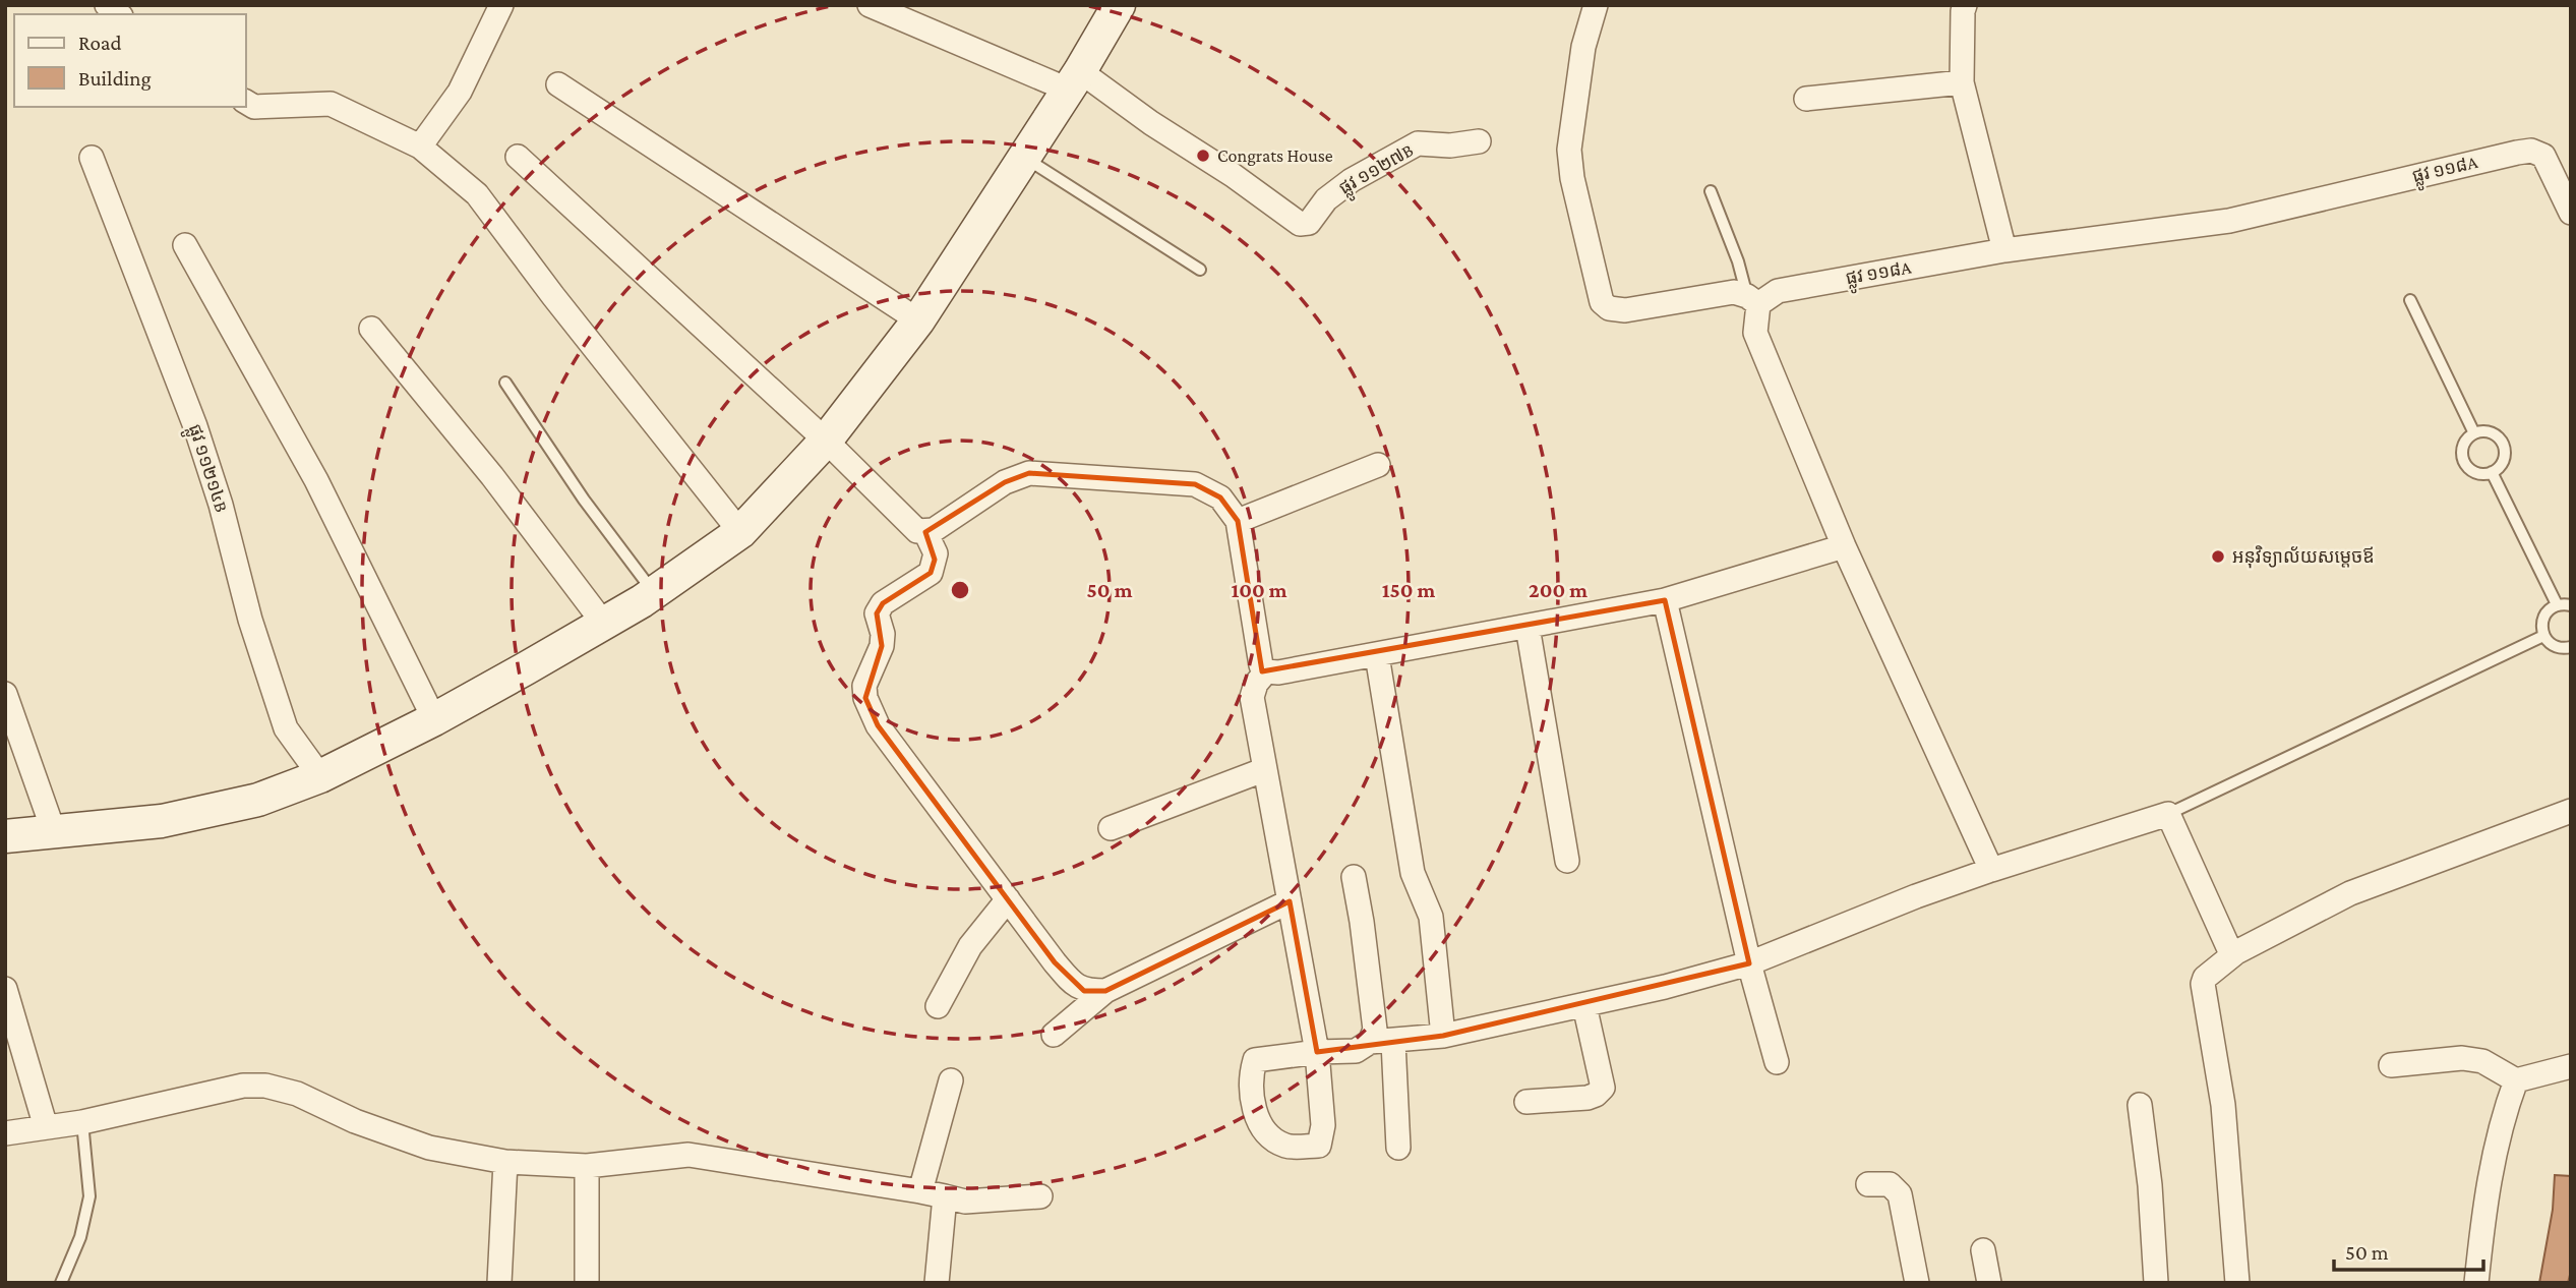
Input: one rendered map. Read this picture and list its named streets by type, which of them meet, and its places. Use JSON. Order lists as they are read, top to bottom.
{
  "streets": {
    "street": ["ផ្លូវ ១១២៧B", "ផ្លូវ ១១៨A", "ផ្លូវ ១១២១៤B"]
  },
  "places": ["Congrats House", "អនុវិទ្យាល័យសម្តេចឪ"],
  "legend": ["Road", "Building"],
  "scale_bar": "50 m",
  "rings": [
    "50 m",
    "100 m",
    "150 m",
    "200 m"
  ]
}
